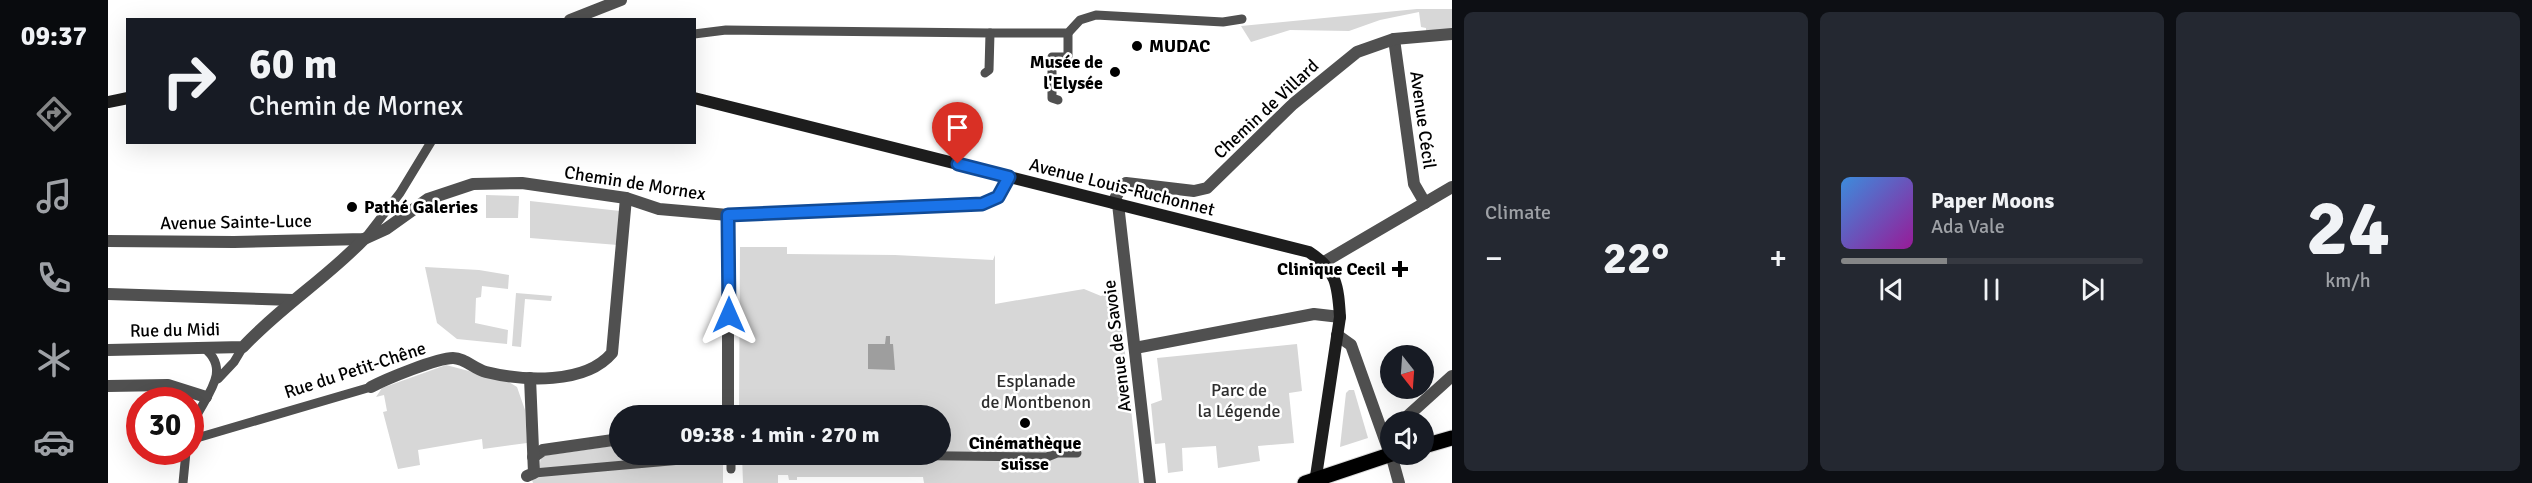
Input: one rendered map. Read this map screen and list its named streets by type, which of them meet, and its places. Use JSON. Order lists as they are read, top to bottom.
{
  "streets": {
    "main road": ["Avenue Louis-Ruchonnet"],
    "street": [
      "Chemin de Villard",
      "Avenue Cécil",
      "Chemin de Mornex",
      "Avenue Sainte-Luce",
      "Rue du Midi",
      "Avenue de Savoie",
      "Rue du Petit-Chêne"
    ]
  },
  "crossings": [
    ["Chemin de Villard", "Avenue Cécil"],
    ["Chemin de Villard", "Avenue Louis-Ruchonnet"],
    ["Chemin de Villard", "Avenue de Savoie"],
    ["Chemin de Mornex", "Avenue Louis-Ruchonnet"],
    ["Chemin de Mornex", "Avenue Sainte-Luce"],
    ["Chemin de Mornex", "Rue du Petit-Chêne"],
    ["Avenue Louis-Ruchonnet", "Avenue de Savoie"]
  ],
  "parks": ["Esplanade de Montbenon", "Parc de la Légende"],
  "places": {
    "other": [
      "MUDAC",
      "Musée de l'Elysée",
      "Pathé Galeries",
      "Cinémathèque suisse"
    ],
    "health": ["Clinique Cecil"]
  },
  "north": "bottom",
  "page": {
    "tabs": "09:37",
    "tile": [
      "Climate",
      ["24", "km/h"]
    ],
    "turn": ["60 m", "Chemin de Mornex"],
    "song": ["Paper Moons", "Ada Vale"],
    "heat": ["−", "22°", "+"],
    "limit": "30",
    "trip": "09:38 · 1 min · 270 m"
  }
}
